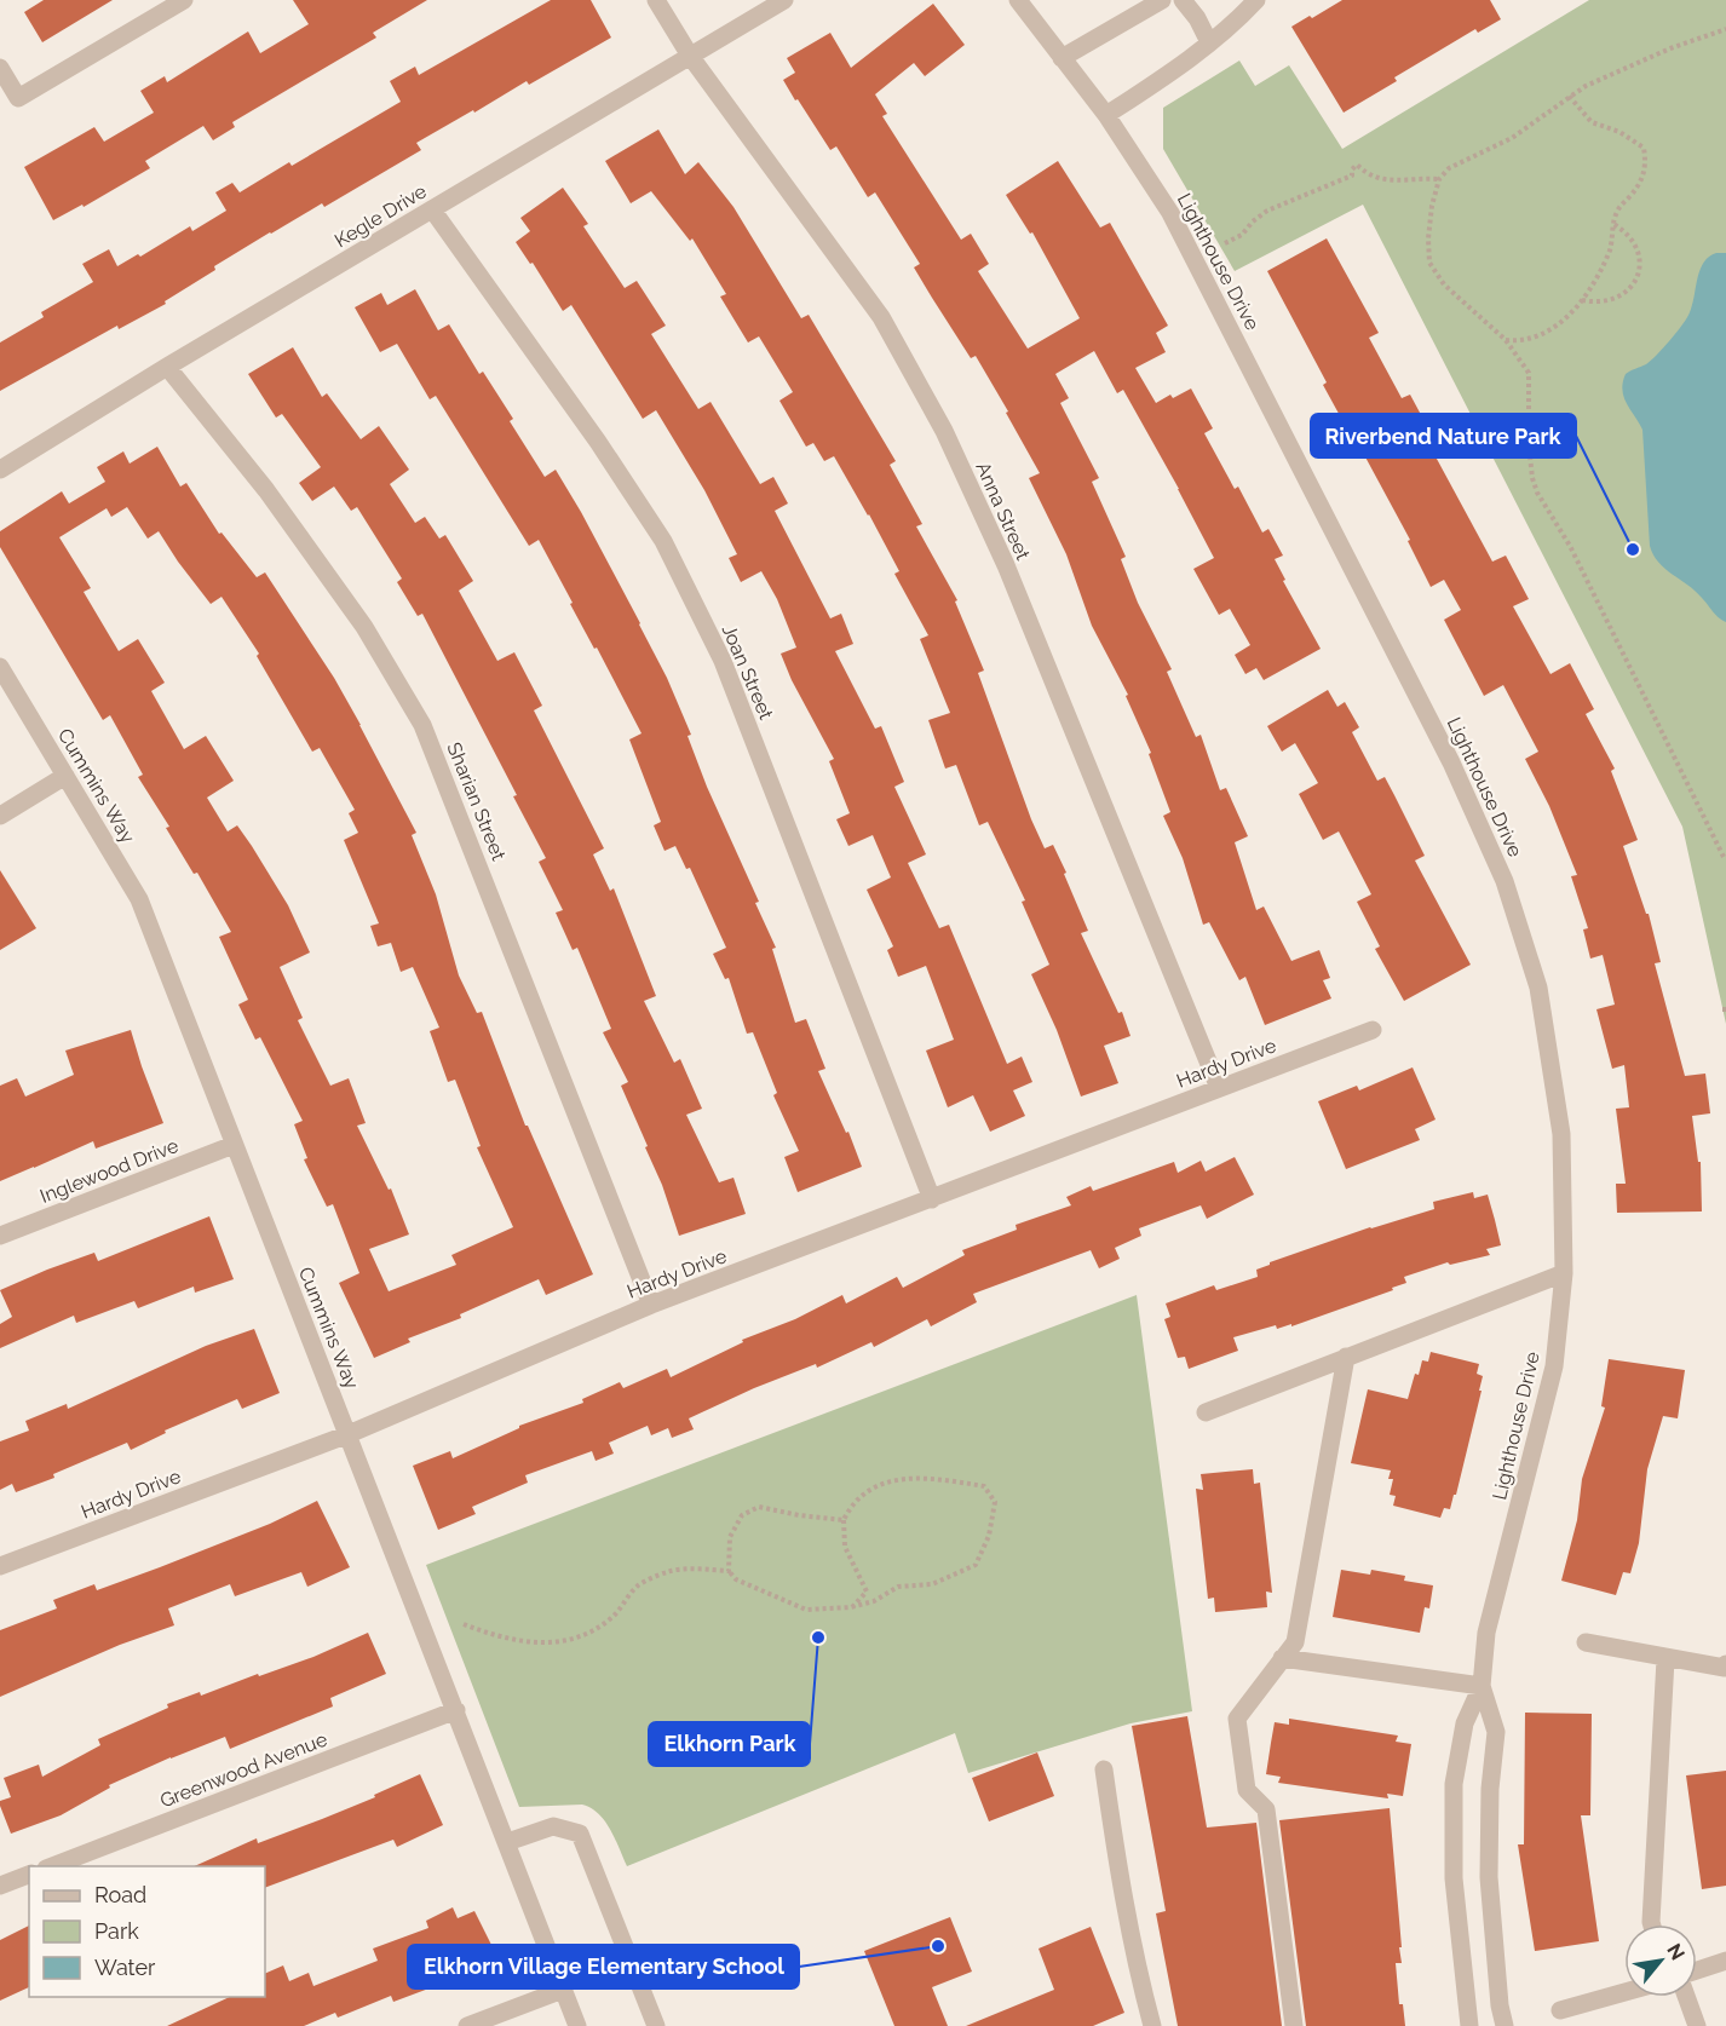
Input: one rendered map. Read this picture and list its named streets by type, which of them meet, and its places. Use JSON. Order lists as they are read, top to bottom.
{
  "streets": {
    "street": [
      "Kegle Drive",
      "Lighthouse Drive",
      "Anna Street",
      "Joan Street",
      "Cummins Way",
      "Sharian Street",
      "Hardy Drive",
      "Inglewood Drive",
      "Greenwood Avenue"
    ]
  },
  "crossings": [
    ["Kegle Drive", "Anna Street"],
    ["Kegle Drive", "Joan Street"],
    ["Kegle Drive", "Sharian Street"],
    ["Anna Street", "Hardy Drive"],
    ["Joan Street", "Hardy Drive"],
    ["Cummins Way", "Hardy Drive"],
    ["Cummins Way", "Inglewood Drive"],
    ["Cummins Way", "Greenwood Avenue"],
    ["Sharian Street", "Hardy Drive"]
  ],
  "places": ["Riverbend Nature Park", "Elkhorn Park", "Elkhorn Village Elementary School"],
  "legend": ["Road", "Park", "Water"],
  "north": "top right"
}
